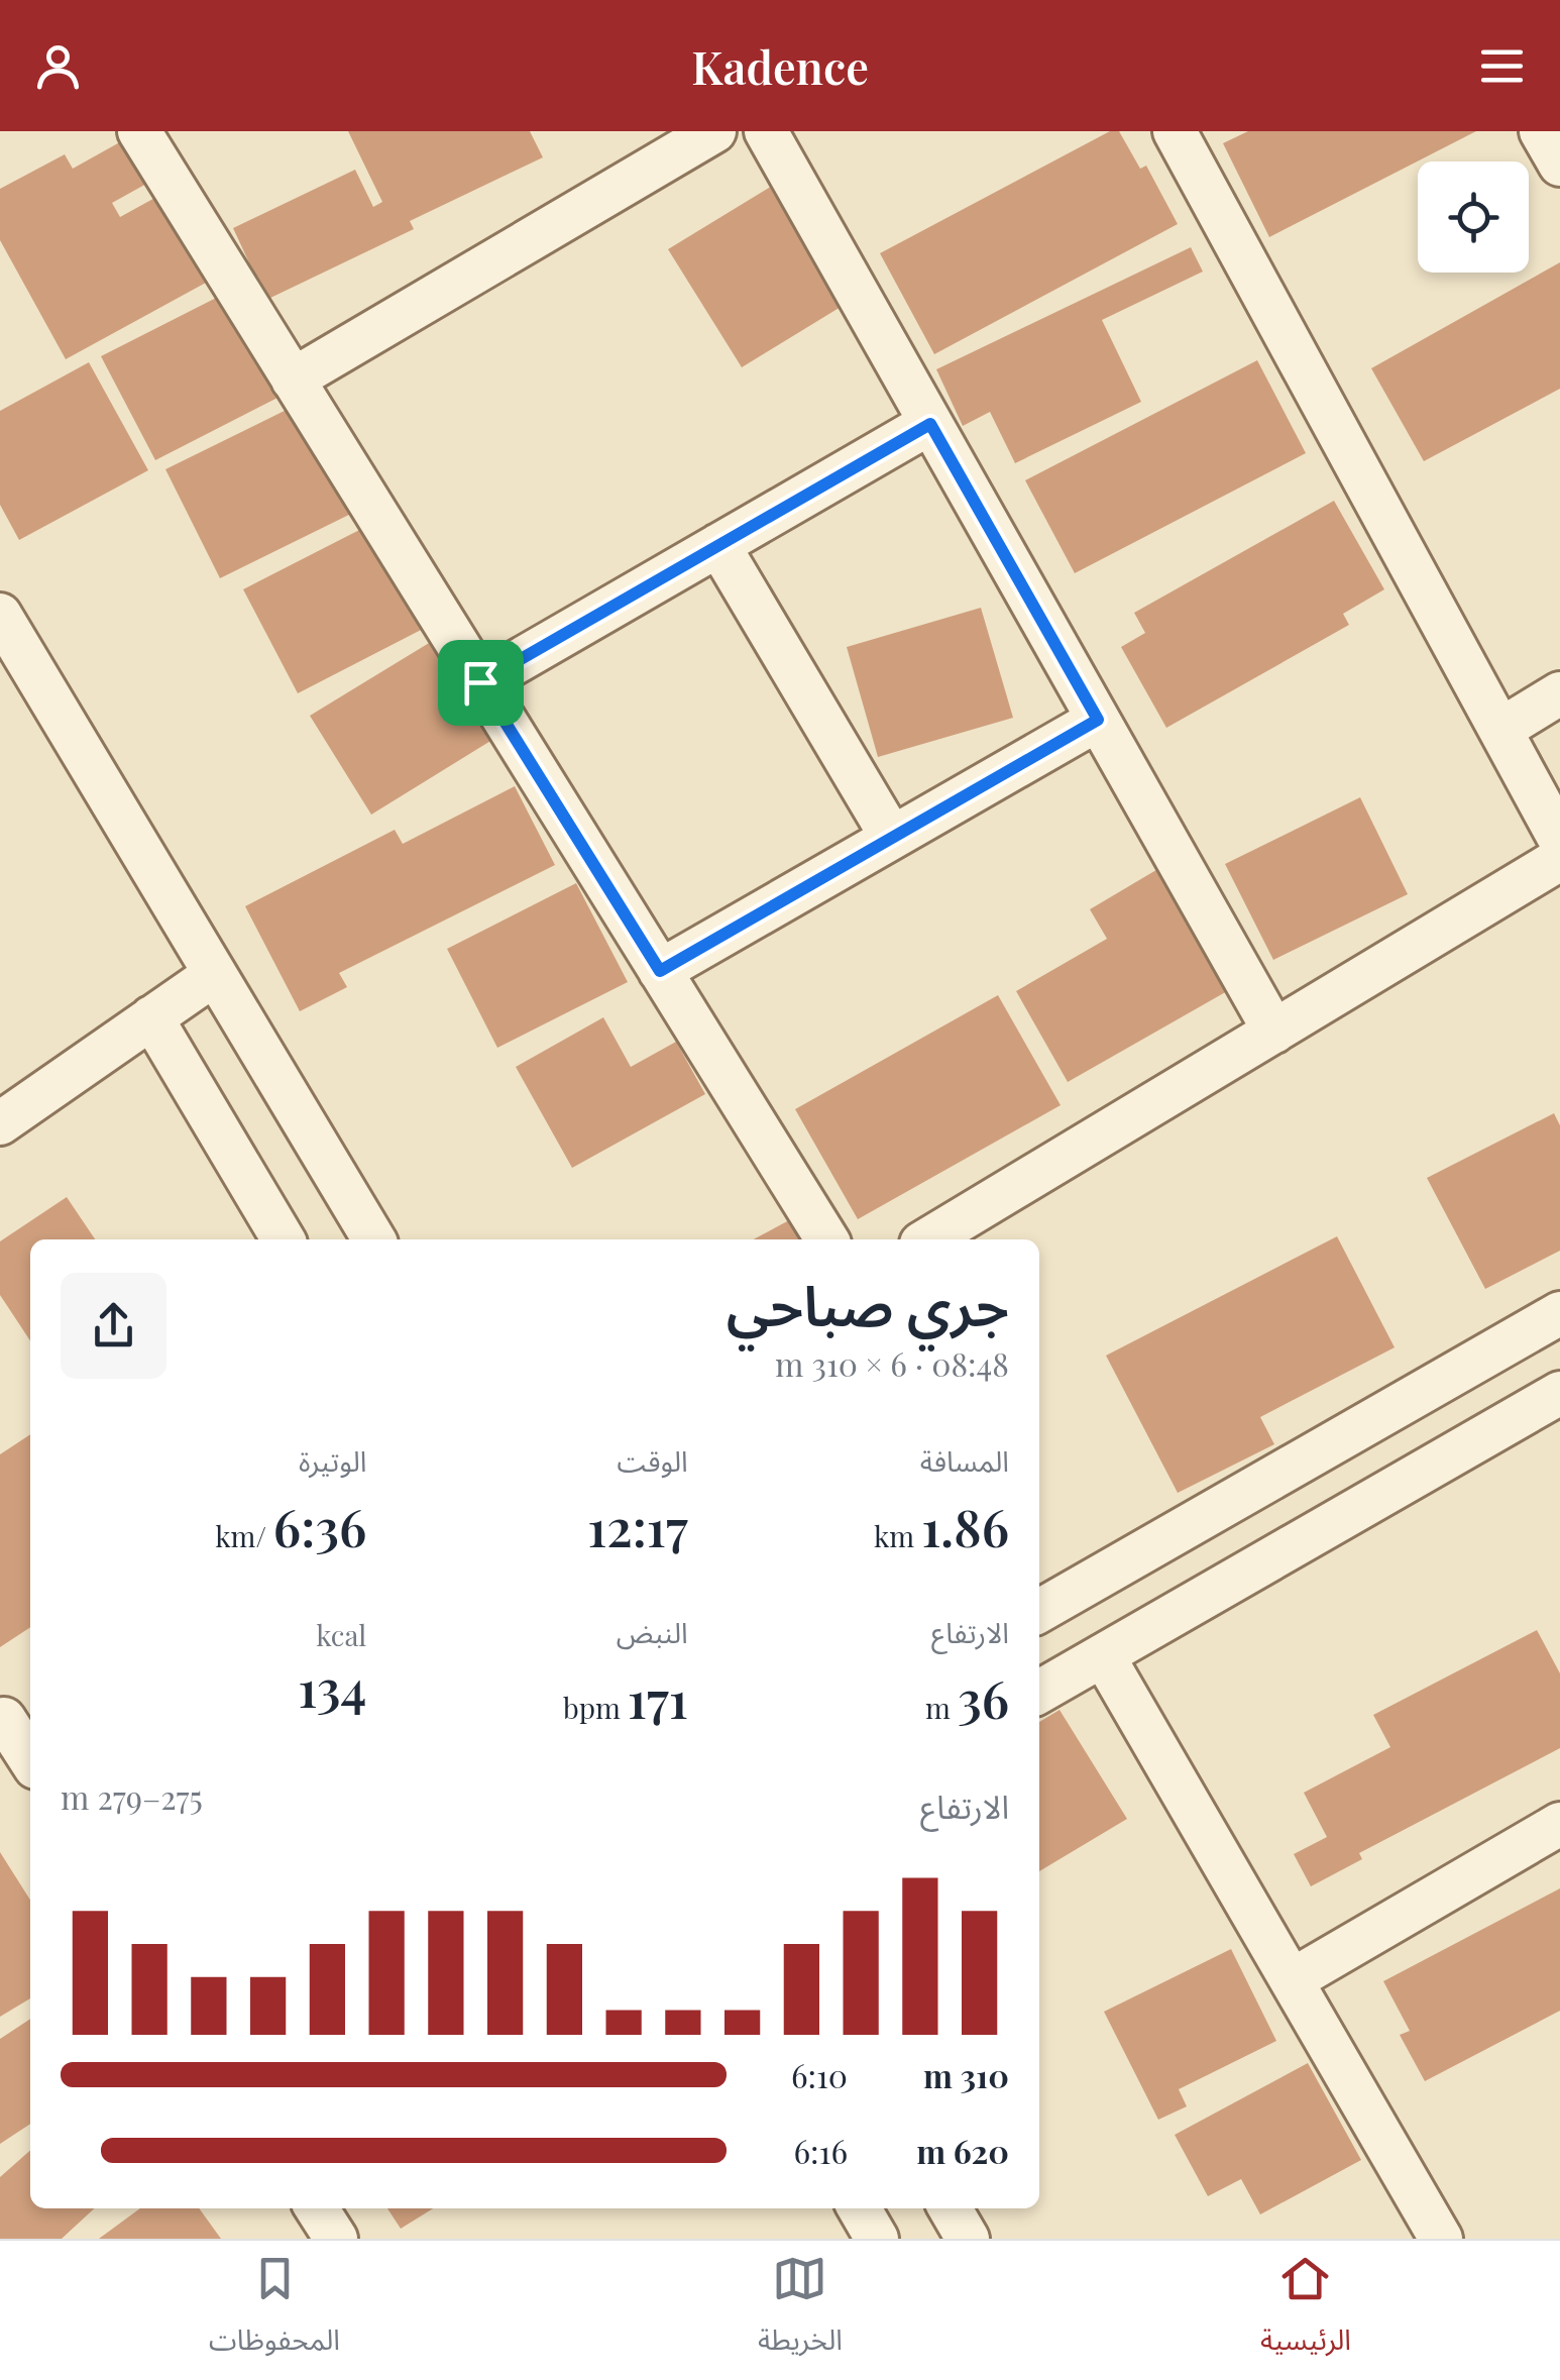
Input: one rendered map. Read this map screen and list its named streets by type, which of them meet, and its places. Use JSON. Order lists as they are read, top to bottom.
{
  "page": {
    "header": "Kadence",
    "heading": ["جري صباحي", "08:48 · 6 × 310 m"],
    "stats": [
      ["المسافة", "1.86 km"],
      ["الوقت", "12:17"],
      ["الوتيرة", "6:36 /km"],
      ["الارتفاع", "36 m"],
      ["النبض", "171 bpm"],
      ["kcal", "134"]
    ],
    "chart": ["الارتفاع", "275–279 m"],
    "list": [
      {
        "name": "310 m",
        "note": "6:10"
      },
      {
        "name": "620 m",
        "note": "6:16"
      }
    ],
    "tabs": ["الرئيسية", "الخريطة", "المحفوظات"]
  }
}
